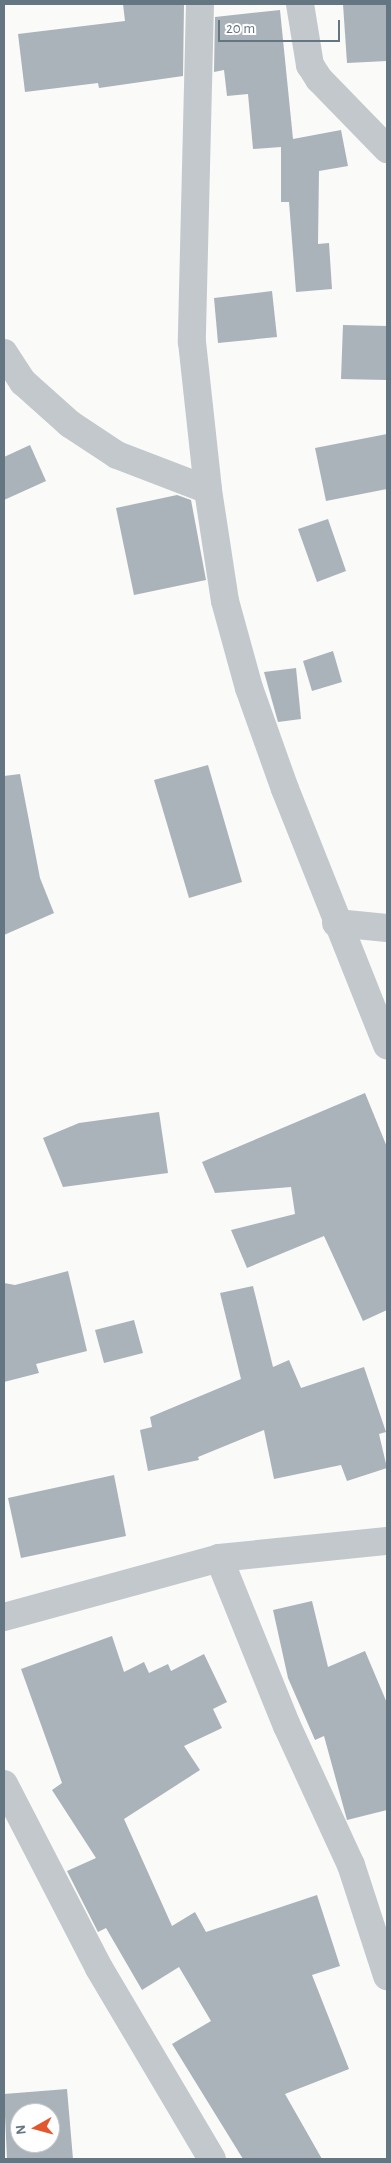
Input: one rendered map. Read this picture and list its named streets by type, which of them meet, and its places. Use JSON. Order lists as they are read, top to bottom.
{
  "scale_bar": "20 m",
  "north": "left"
}
